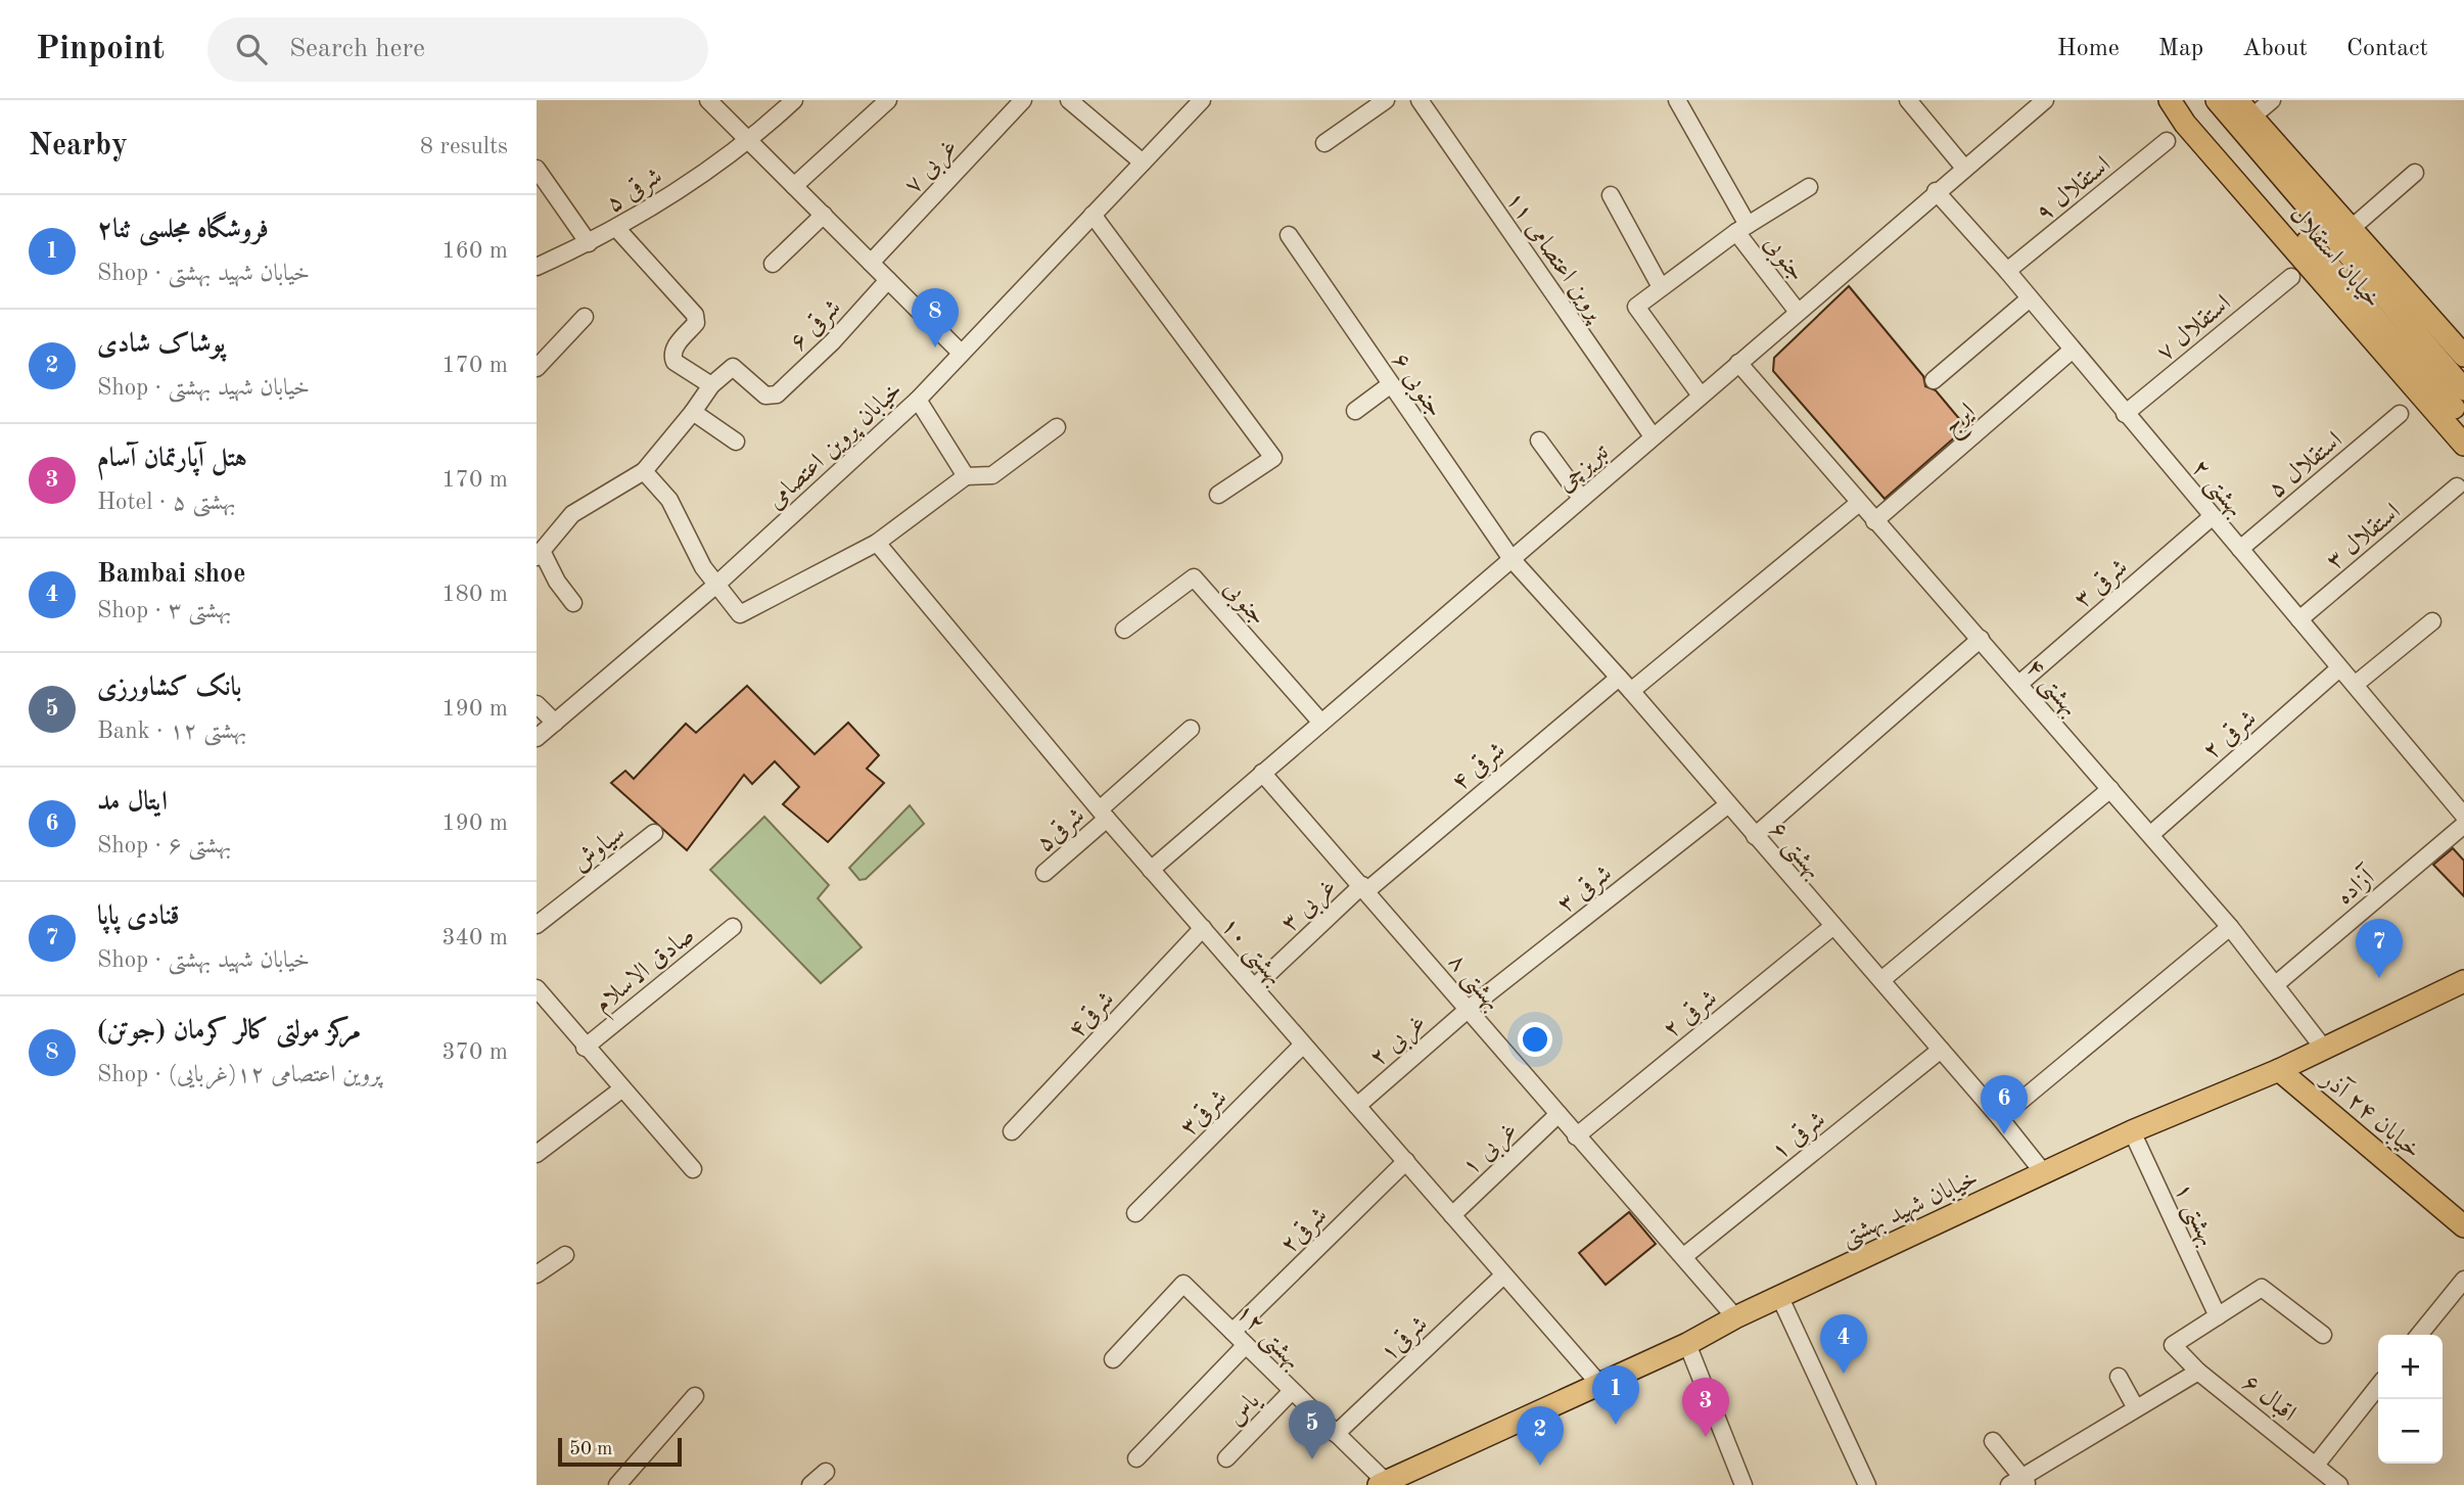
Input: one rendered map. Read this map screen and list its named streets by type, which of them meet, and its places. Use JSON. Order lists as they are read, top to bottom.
{
  "streets": {
    "main road": ["خیابان استقلال", "خیابان ۲۴ آذر", "خیابان شهید بهشتی"],
    "street": [
      "غربی ۷",
      "استقلال ۹",
      "شرقی ۵",
      "پروین اعتصامی ۱۱",
      "جنوبی",
      "شرقی ۶",
      "استقلال ۷",
      "جنوبی ۶",
      "ایرج",
      "خیابان پروین اعتصامی",
      "استقلال ۵",
      "تبریزچی",
      "بهشتی ۲",
      "استقلال ۳",
      "۳ شرقی",
      "بهشتی ۴",
      "شرقی ۲",
      "شرقی ۴",
      "شرقی۵",
      "سیاوش",
      "بهشتی ۶",
      "آزاده",
      "شرقی ۳",
      "غربی ۳",
      "بهشتی ۱۰",
      "صادق الاسلام",
      "بهشتی ۸",
      "شرقی۴",
      "غربی ۲",
      "شرقی۳",
      "شرقی ۱",
      "غربی ۱",
      "بهشتی ۱",
      "شرقی۲",
      "بهشتی ۱۲",
      "شرقی۱",
      "اقبال ۶",
      "یاس"
    ]
  },
  "crossings": [
    ["استقلال ۹", "بهشتی ۲"],
    ["پروین اعتصامی ۱۱", "تبریزچی"],
    ["جنوبی", "تبریزچی"],
    ["استقلال ۷", "بهشتی ۲"],
    ["جنوبی ۶", "تبریزچی"],
    ["جنوبی ۶", "بهشتی ۶"],
    ["ایرج", "بهشتی ۲"],
    ["ایرج", "بهشتی ۴"],
    ["استقلال ۵", "بهشتی ۲"],
    ["تبریزچی", "بهشتی ۲"],
    ["تبریزچی", "بهشتی ۴"],
    ["تبریزچی", "بهشتی ۶"],
    ["تبریزچی", "بهشتی ۱۰"],
    ["تبریزچی", "بهشتی ۸"],
    ["بهشتی ۲", "استقلال ۳"],
    ["بهشتی ۲", "۳ شرقی"],
    ["بهشتی ۲", "شرقی ۲"],
    ["۳ شرقی", "بهشتی ۴"],
    ["بهشتی ۴", "شرقی ۲"],
    ["بهشتی ۴", "آزاده"],
    ["بهشتی ۴", "خیابان شهید بهشتی"],
    ["شرقی ۲", "بهشتی ۶"],
    ["شرقی ۲", "بهشتی ۸"],
    ["شرقی ۴", "بهشتی ۶"],
    ["شرقی ۴", "غربی ۳"],
    ["شرقی ۴", "بهشتی ۸"],
    ["شرقی۵", "بهشتی ۱۰"],
    ["بهشتی ۶", "شرقی ۳"],
    ["بهشتی ۶", "شرقی ۱"],
    ["بهشتی ۶", "خیابان شهید بهشتی"],
    ["شرقی ۳", "بهشتی ۸"],
    ["شرقی ۳", "غربی ۲"],
    ["غربی ۳", "بهشتی ۱۰"],
    ["غربی ۳", "بهشتی ۸"],
    ["بهشتی ۱۰", "شرقی۴"],
    ["بهشتی ۱۰", "غربی ۲"],
    ["بهشتی ۱۰", "شرقی۳"],
    ["بهشتی ۱۰", "غربی ۱"],
    ["بهشتی ۱۰", "خیابان شهید بهشتی"],
    ["بهشتی ۱۰", "شرقی۲"],
    ["بهشتی ۱۰", "شرقی۱"],
    ["بهشتی ۸", "غربی ۲"],
    ["بهشتی ۸", "شرقی ۱"],
    ["بهشتی ۸", "غربی ۱"],
    ["بهشتی ۸", "خیابان شهید بهشتی"],
    ["خیابان ۲۴ آذر", "خیابان شهید بهشتی"],
    ["خیابان شهید بهشتی", "بهشتی ۱"],
    ["خیابان شهید بهشتی", "بهشتی ۱۲"],
    ["بهشتی ۱", "اقبال ۶"],
    ["شرقی۲", "بهشتی ۱۲"],
    ["بهشتی ۱۲", "شرقی۱"],
    ["بهشتی ۱۲", "یاس"]
  ],
  "scale_bar": "50 m",
  "page": {
    "header": "Pinpoint",
    "search": "Search here",
    "nav": [
      "Home",
      "Map",
      "About",
      "Contact"
    ],
    "heading": ["Nearby", "8 results"],
    "list": [
      {
        "mark": "1",
        "name": "فروشگاه مجلسی ثنا۲",
        "note": "Shop · خیابان شهید بهشتی",
        "value": "160 m"
      },
      {
        "mark": "2",
        "name": "پوشاک شادی",
        "note": "Shop · خیابان شهید بهشتی",
        "value": "170 m"
      },
      {
        "mark": "3",
        "name": "هتل آپارتمان آسام",
        "note": "Hotel · بهشتی ۵",
        "value": "170 m"
      },
      {
        "mark": "4",
        "name": "Bambai shoe",
        "note": "Shop · بهشتی ۳",
        "value": "180 m"
      },
      {
        "mark": "5",
        "name": "بانک کشاورزی",
        "note": "Bank · بهشتی ۱۲",
        "value": "190 m"
      },
      {
        "mark": "6",
        "name": "ایتال مد",
        "note": "Shop · بهشتی ۶",
        "value": "190 m"
      },
      {
        "mark": "7",
        "name": "قنادی پاپا",
        "note": "Shop · خیابان شهید بهشتی",
        "value": "340 m"
      },
      {
        "mark": "8",
        "name": "مرکز مولتی کالر کرمان (جوتن)",
        "note": "Shop · پروین اعتصامی ۱۲(غربایی)",
        "value": "370 m"
      }
    ],
    "pins": [
      "8",
      "7",
      "6",
      "4",
      "1",
      "3",
      "5",
      "2"
    ],
    "map_buttons": ["+", "−"],
    "scale": "50 m"
  }
}
